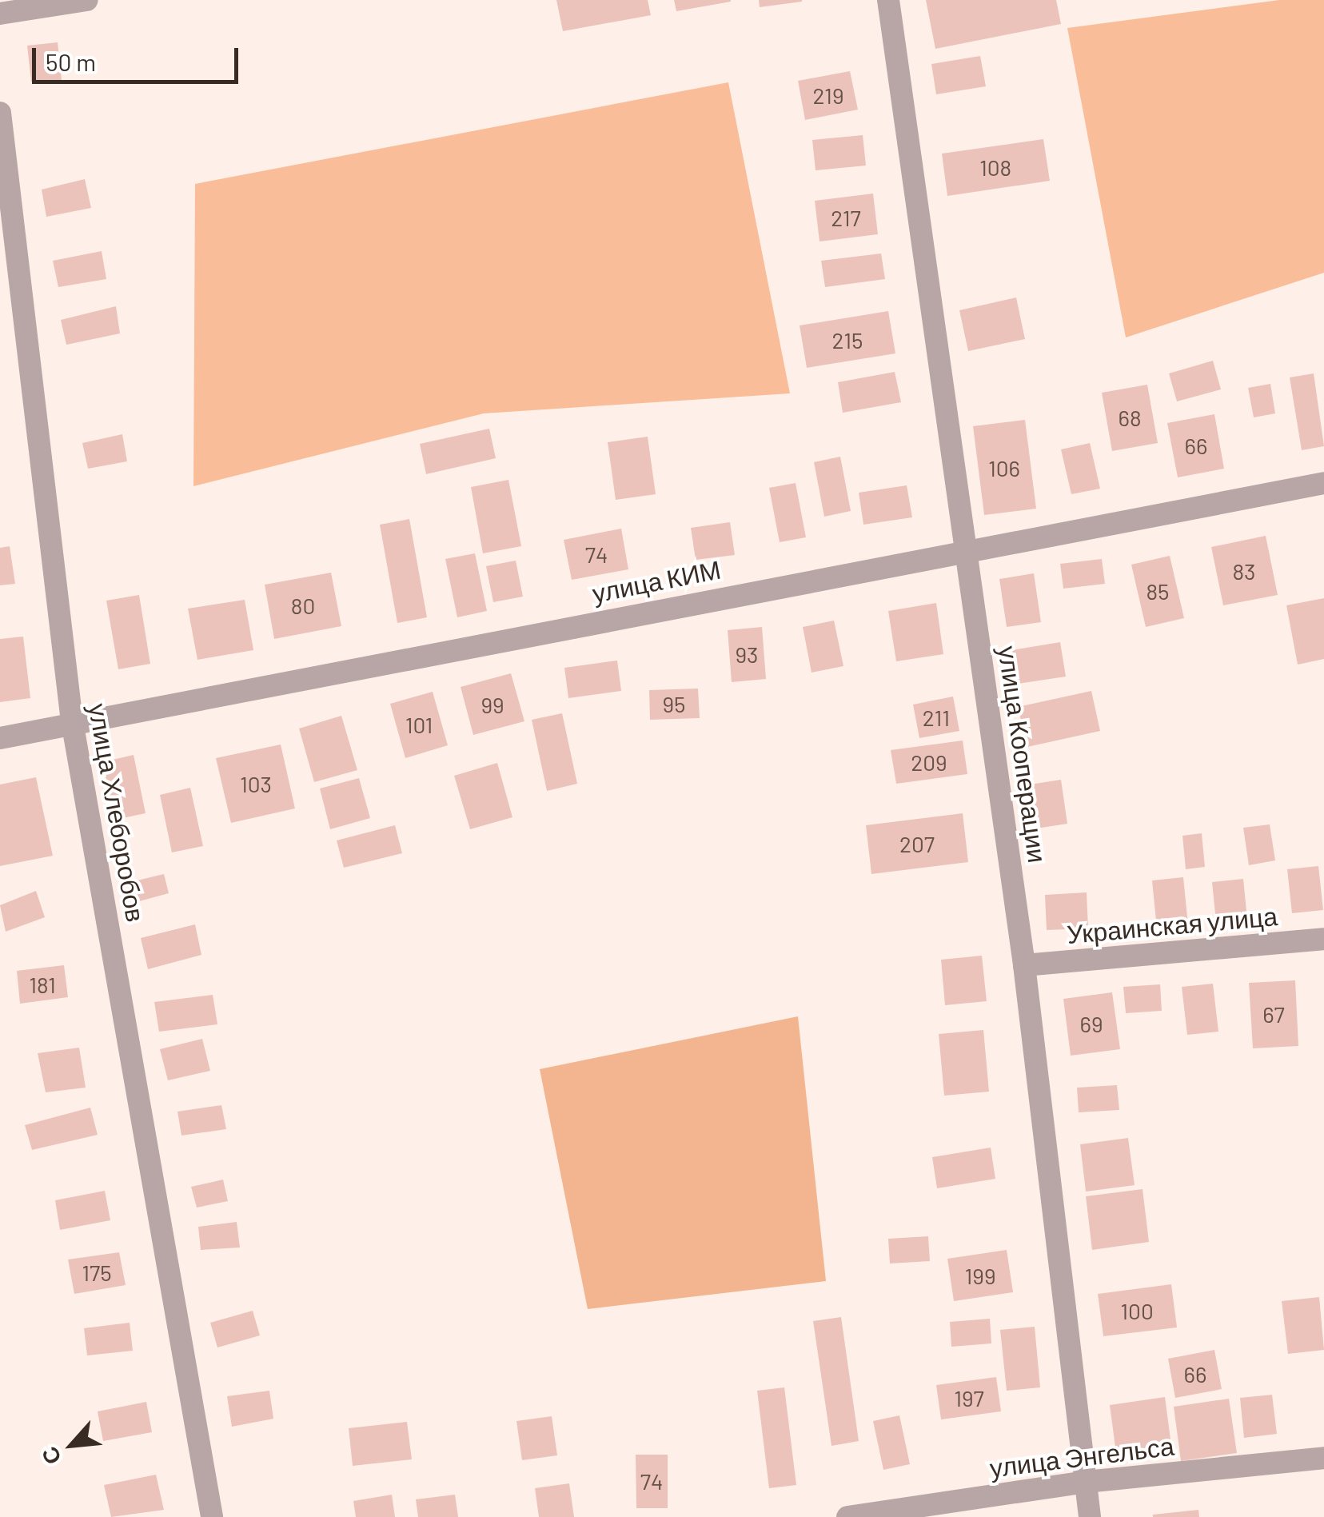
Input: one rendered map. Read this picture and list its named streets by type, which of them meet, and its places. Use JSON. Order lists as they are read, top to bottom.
{
  "streets": {
    "street": [
      "улица КИМ",
      "улица Кооперации",
      "улица Хлеборобов",
      "Украинская улица",
      "улица Энгельса"
    ]
  },
  "crossings": [
    ["улица КИМ", "улица Кооперации"],
    ["улица КИМ", "улица Хлеборобов"],
    ["улица Кооперации", "Украинская улица"],
    ["улица Кооперации", "улица Энгельса"]
  ],
  "house_numbers": [
    "219",
    "108",
    "217",
    "215",
    "68",
    "66",
    "106",
    "74",
    "83",
    "85",
    "80",
    "93",
    "95",
    "99",
    "211",
    "101",
    "209",
    "103",
    "207",
    "181",
    "67",
    "69",
    "175",
    "199",
    "100",
    "66",
    "197",
    "74"
  ],
  "scale_bar": "50 m",
  "north": "bottom left"
}
